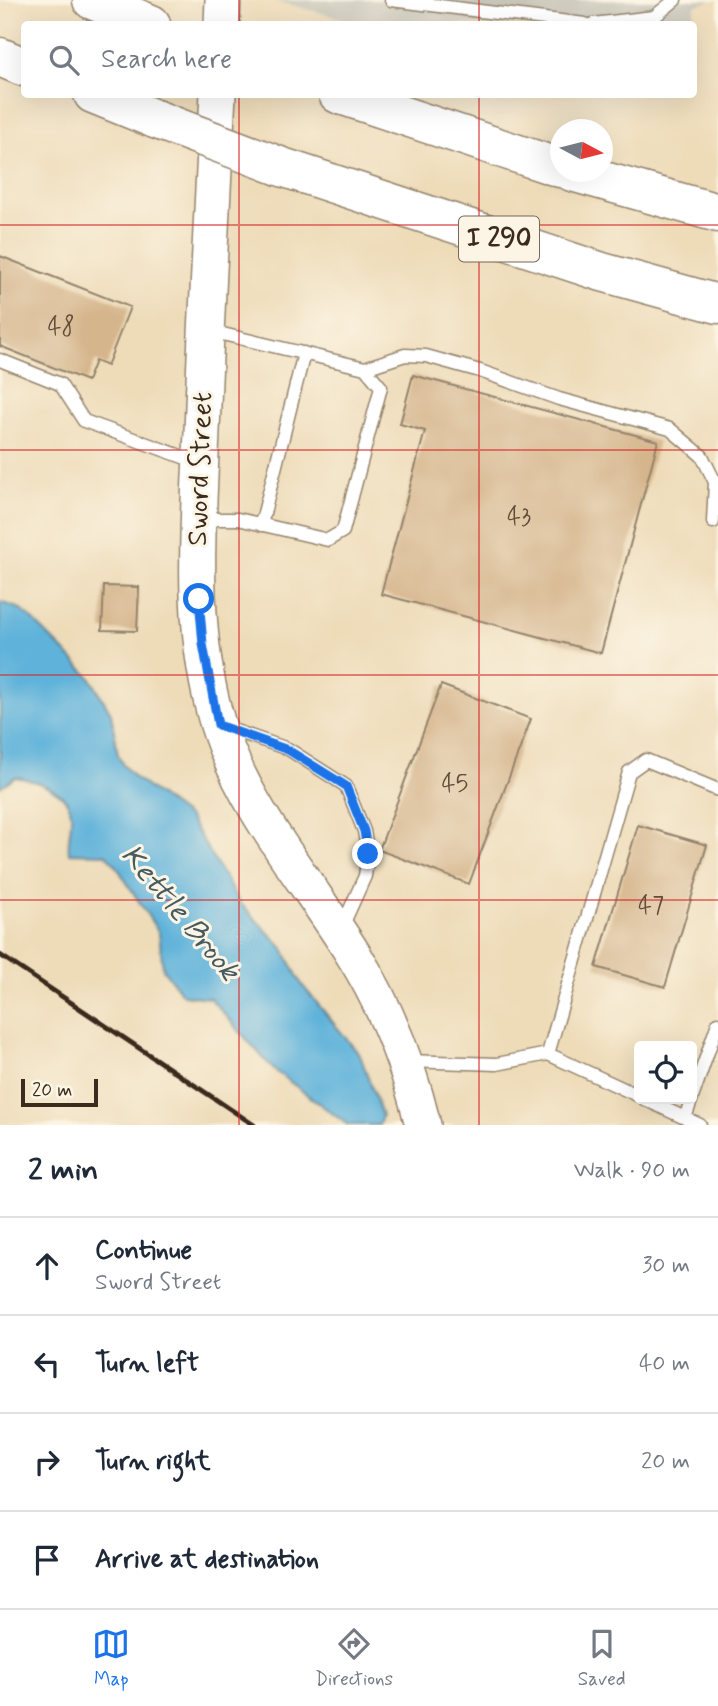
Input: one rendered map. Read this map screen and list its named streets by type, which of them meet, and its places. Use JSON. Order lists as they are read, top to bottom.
{
  "streets": {
    "highway": ["I 290"],
    "street": ["Sword Street"]
  },
  "water": ["Kettle Brook"],
  "house_numbers": [
    "48",
    "43",
    "45",
    "47"
  ],
  "scale_bar": "20 m",
  "north": "right",
  "page": {
    "search": "Search here",
    "scale": "20 m",
    "heading": ["2 min", "Walk · 90 m"],
    "list": [
      ["Continue", "Sword Street", "30 m"],
      ["Turn left", "40 m"],
      ["Turn right", "20 m"],
      "Arrive at destination"
    ],
    "nav": ["Map", "Directions", "Saved"]
  }
}
